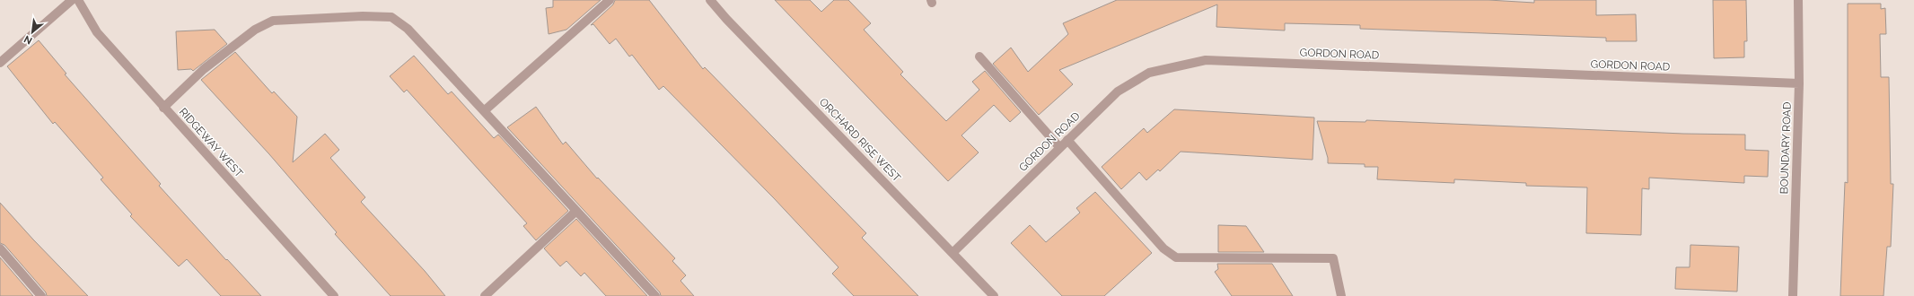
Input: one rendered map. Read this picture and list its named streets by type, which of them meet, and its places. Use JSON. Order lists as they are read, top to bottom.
{
  "streets": {
    "street": [
      "GORDON ROAD",
      "ORCHARD RISE WEST",
      "RIDGEWAY WEST",
      "BOUNDARY ROAD"
    ]
  },
  "crossings": [
    ["GORDON ROAD", "ORCHARD RISE WEST"],
    ["GORDON ROAD", "BOUNDARY ROAD"]
  ],
  "north": "bottom left"
}
